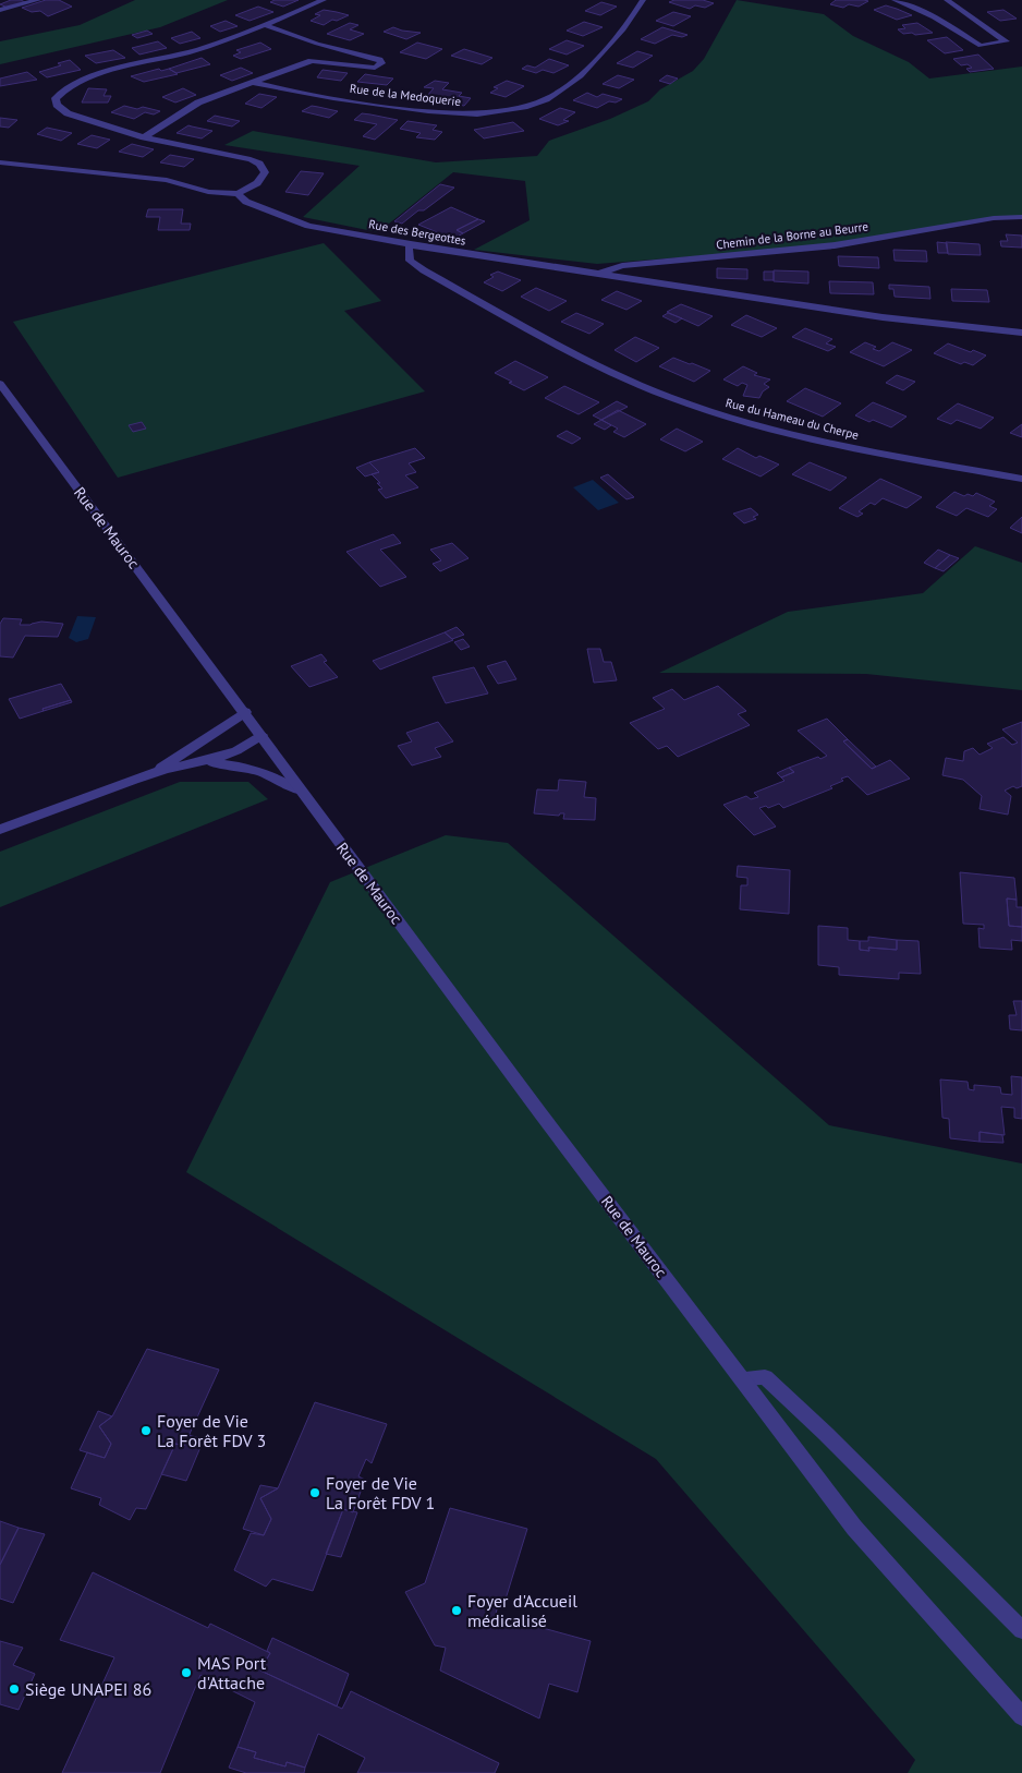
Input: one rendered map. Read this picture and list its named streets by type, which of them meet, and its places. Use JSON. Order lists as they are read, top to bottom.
{
  "streets": {
    "street": [
      "Rue de la Medoquerie",
      "Rue des Bergeottes",
      "Chemin de la Borne au Beurre",
      "Rue du Hameau du Cherpe",
      "Rue de Mauroc"
    ]
  },
  "crossings": [
    ["Rue des Bergeottes", "Chemin de la Borne au Beurre"],
    ["Rue des Bergeottes", "Rue du Hameau du Cherpe"]
  ],
  "places": [
    "Foyer de Vie La Forêt FDV 3",
    "Foyer de Vie La Forêt FDV 1",
    "Foyer d'Accueil médicalisé",
    "MAS Port d'Attache",
    "Siège UNAPEI 86"
  ]
}
